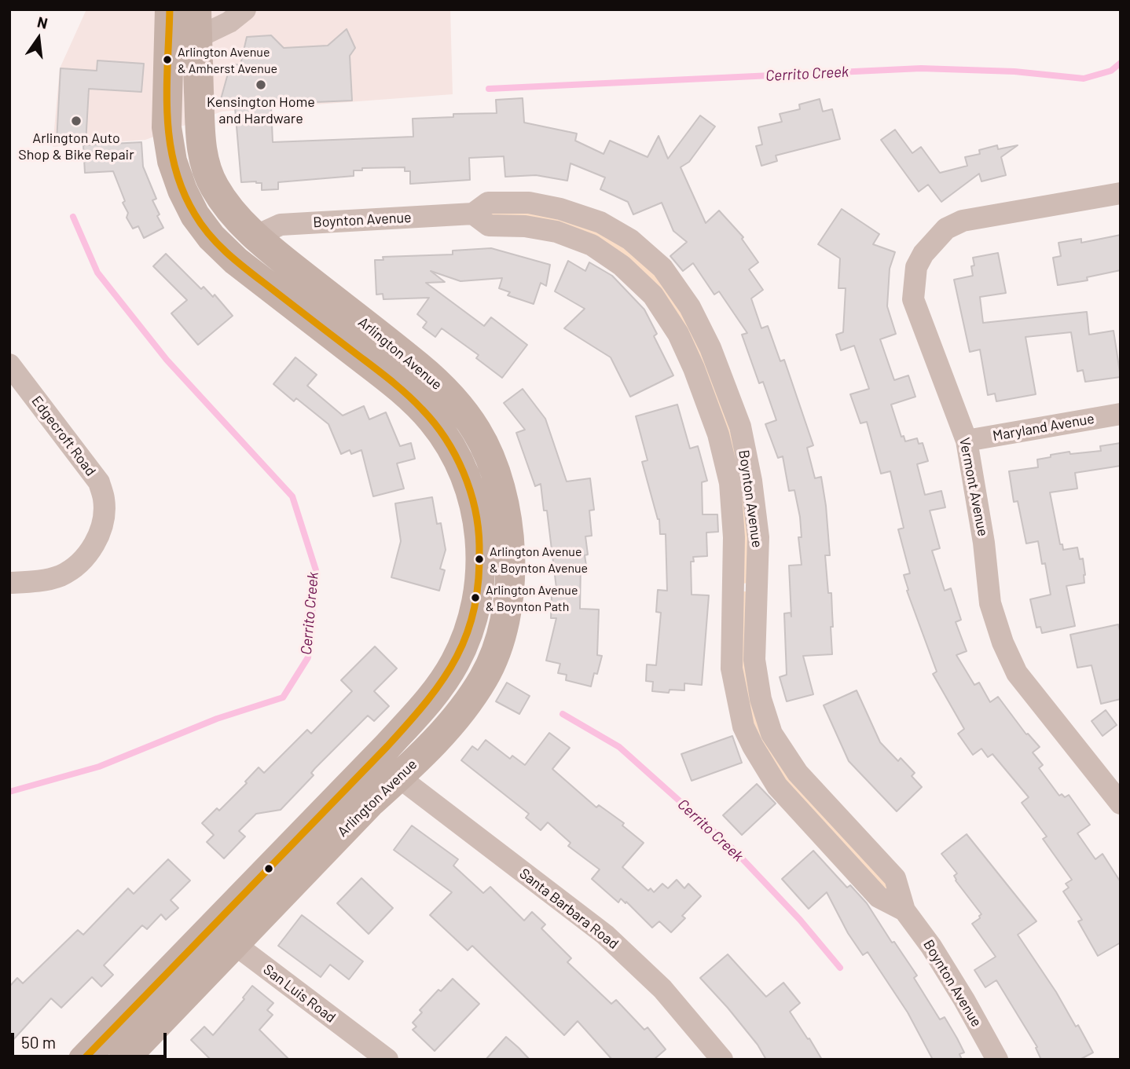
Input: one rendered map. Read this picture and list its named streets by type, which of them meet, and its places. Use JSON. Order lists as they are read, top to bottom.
{
  "streets": {
    "main road": ["Arlington Avenue"],
    "street": [
      "Boynton Avenue",
      "Maryland Avenue",
      "Edgecroft Road",
      "Vermont Avenue",
      "Santa Barbara Road",
      "San Luis Road"
    ]
  },
  "crossings": [
    ["Boynton Avenue", "Arlington Avenue"],
    ["Arlington Avenue", "Santa Barbara Road"],
    ["Arlington Avenue", "San Luis Road"],
    ["Maryland Avenue", "Vermont Avenue"]
  ],
  "water": ["Cerrito Creek"],
  "places": [
    "Arlington Avenue & Amherst Avenue",
    "Kensington Home and Hardware",
    "Arlington Auto Shop & Bike Repair",
    "Arlington Avenue & Boynton Avenue",
    "Arlington Avenue & Boynton Path"
  ],
  "scale_bar": "50 m",
  "north": "top"
}
